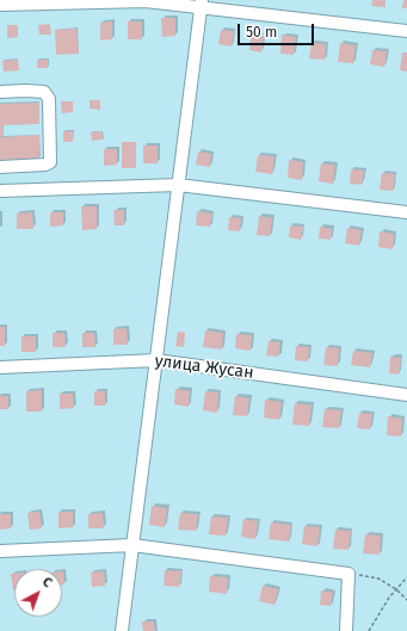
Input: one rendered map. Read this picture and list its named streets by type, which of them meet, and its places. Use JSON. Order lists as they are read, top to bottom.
{
  "streets": {
    "street": ["улица Жусан"]
  },
  "scale_bar": "50 m",
  "north": "top right"
}
